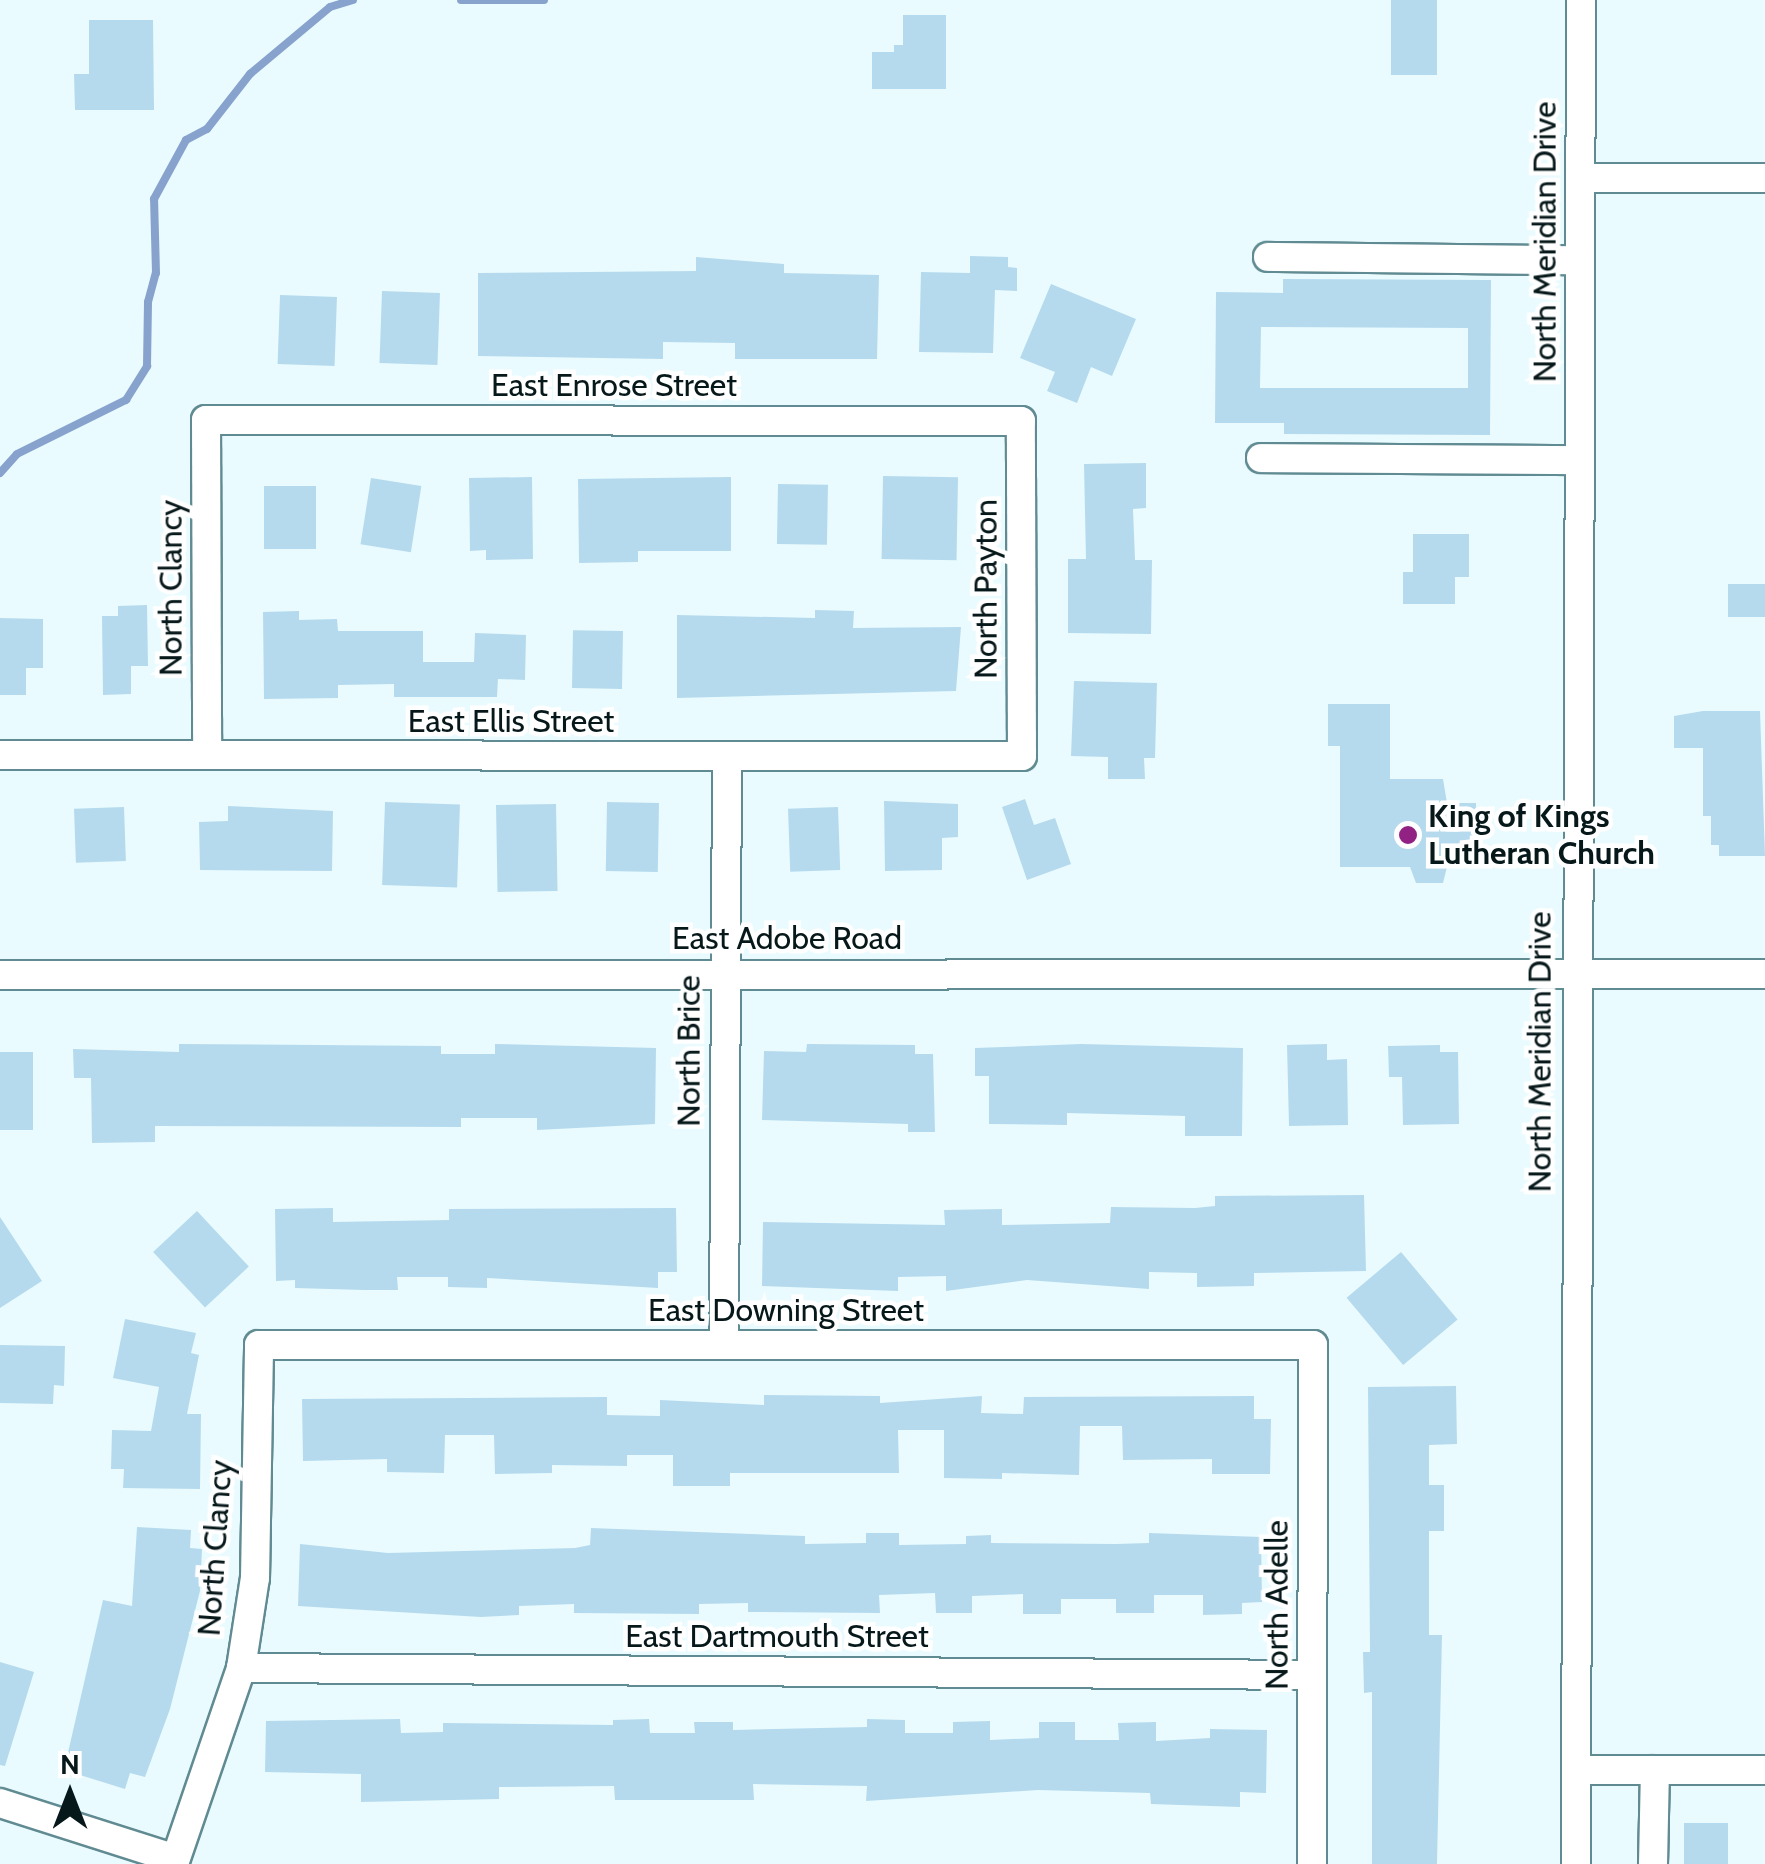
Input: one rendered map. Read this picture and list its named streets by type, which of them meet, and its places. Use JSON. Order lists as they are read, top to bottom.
{
  "streets": {
    "street": [
      "North Meridian Drive",
      "East Enrose Street",
      "North Clancy",
      "North Payton",
      "East Ellis Street",
      "East Adobe Road",
      "North Brice",
      "East Downing Street",
      "North Adelle",
      "East Dartmouth Street"
    ]
  },
  "crossings": [
    ["North Meridian Drive", "East Adobe Road"],
    ["East Enrose Street", "North Clancy"],
    ["East Enrose Street", "North Payton"],
    ["North Clancy", "East Ellis Street"],
    ["North Clancy", "East Downing Street"],
    ["North Clancy", "East Dartmouth Street"],
    ["North Payton", "East Ellis Street"],
    ["East Ellis Street", "North Brice"],
    ["East Adobe Road", "North Brice"],
    ["North Brice", "East Downing Street"],
    ["East Downing Street", "North Adelle"],
    ["North Adelle", "East Dartmouth Street"]
  ],
  "places": ["King of Kings Lutheran Church"],
  "north": "top"
}
